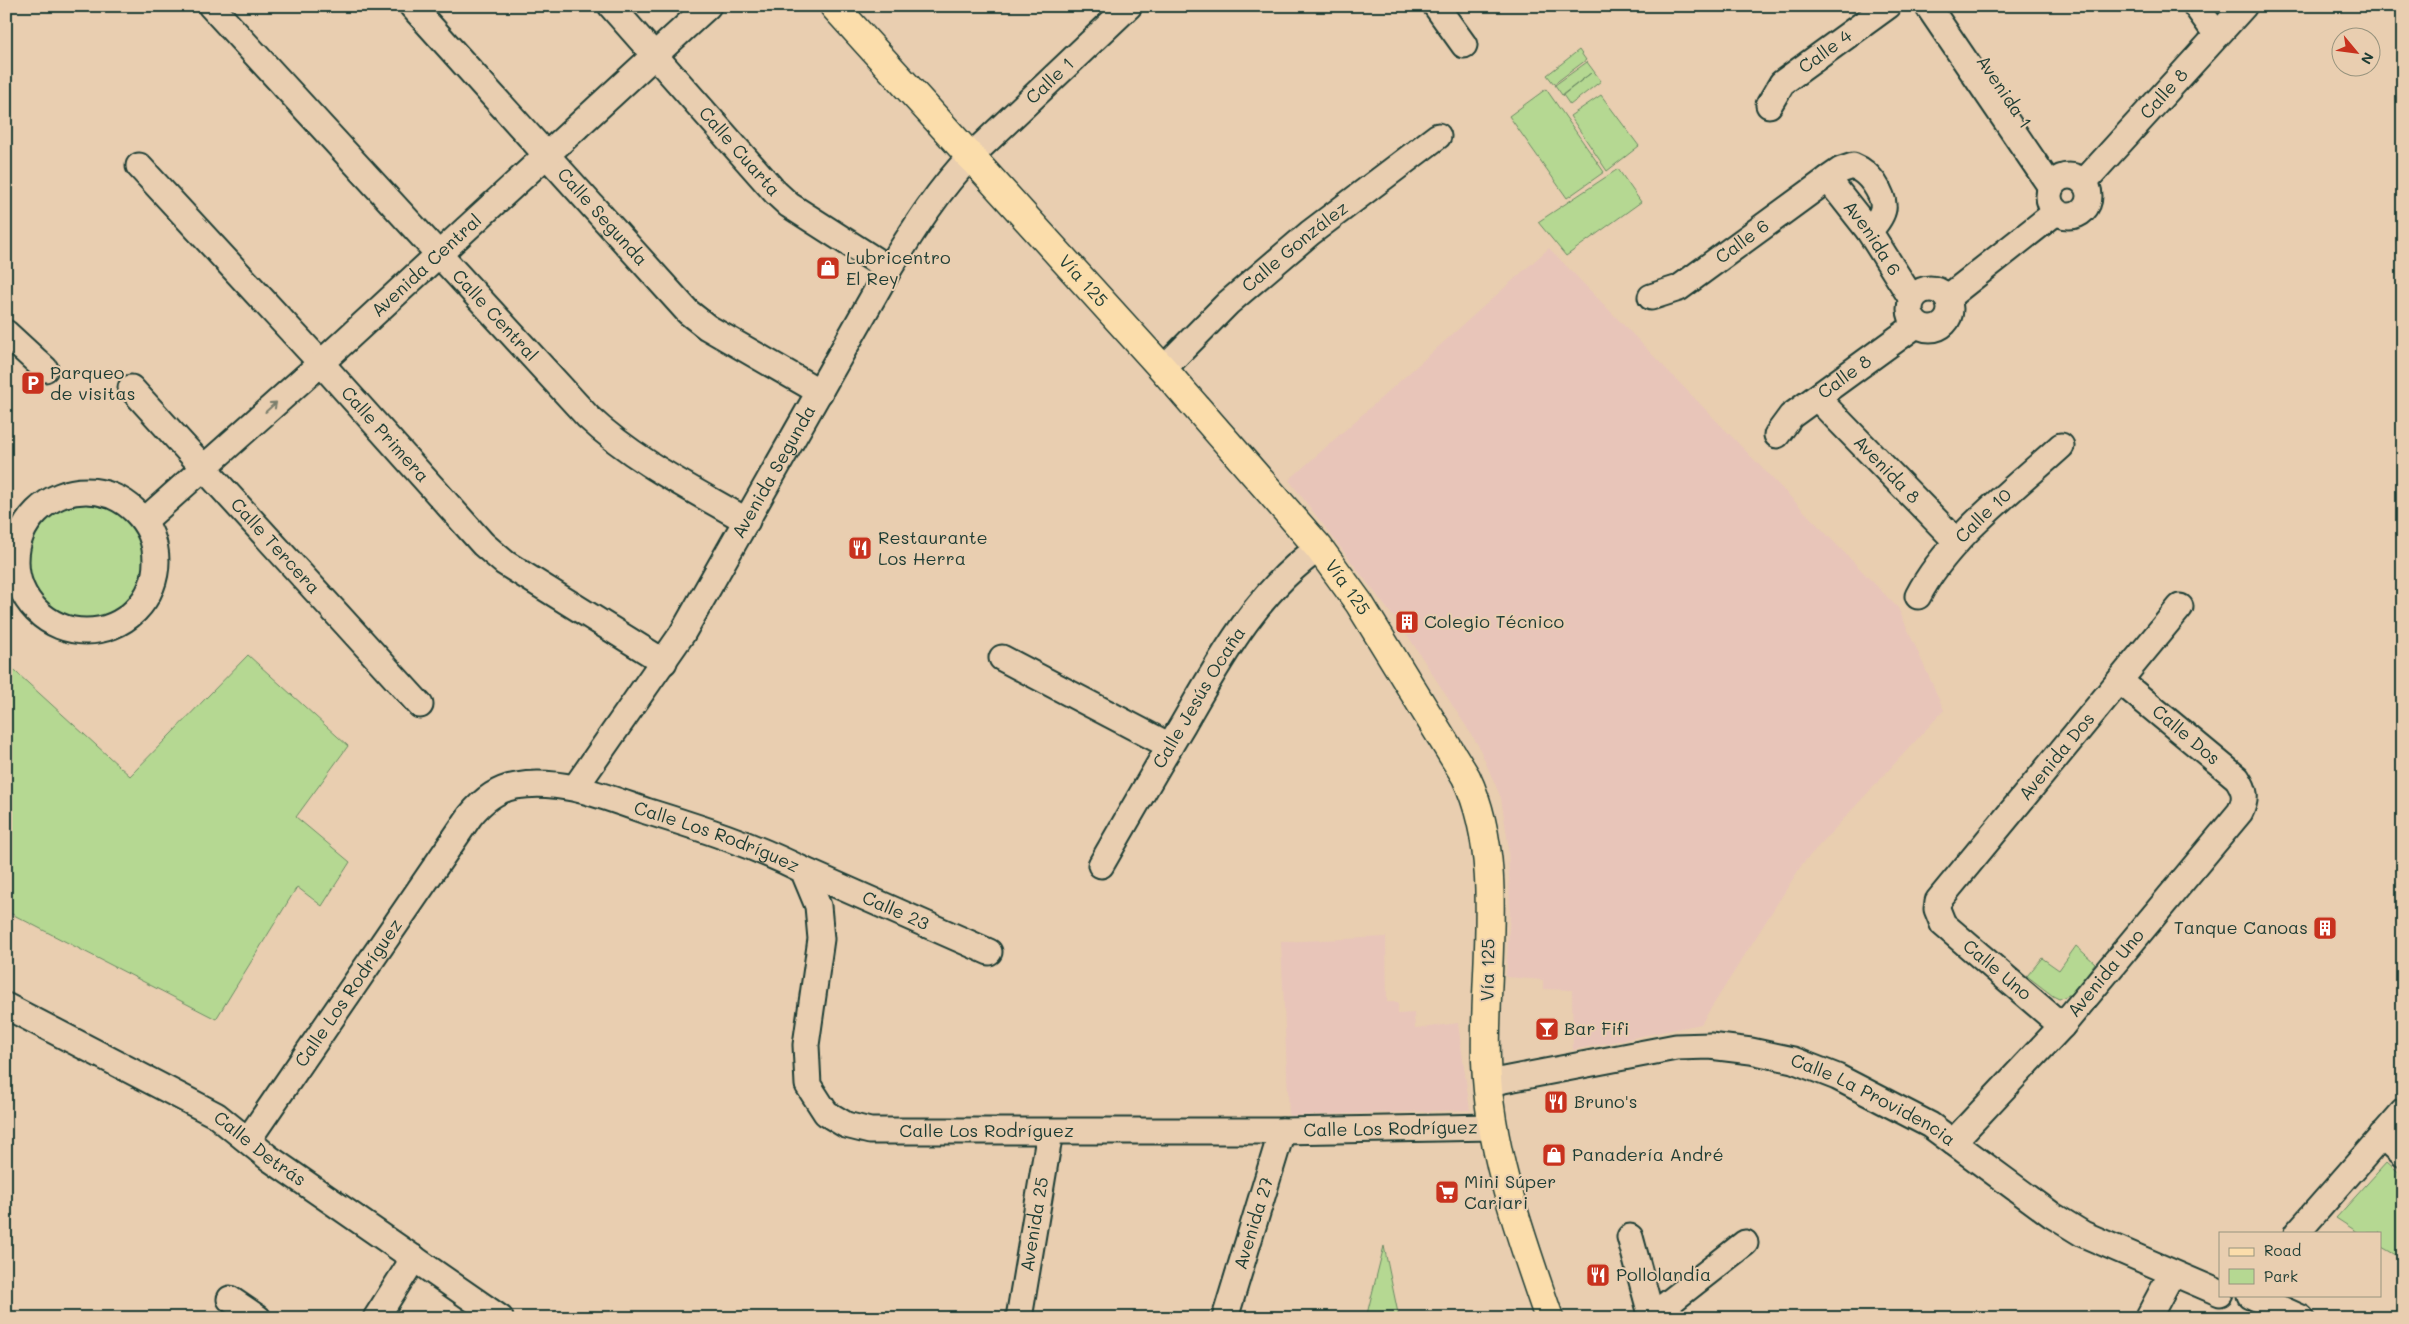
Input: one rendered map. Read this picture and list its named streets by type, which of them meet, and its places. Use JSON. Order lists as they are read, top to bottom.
{
  "streets": {
    "main road": ["Vía 125"],
    "street": [
      "Calle 4",
      "Calle 1",
      "Avenida 1",
      "Calle 8",
      "Calle Cuarta",
      "Calle Segunda",
      "Avenida 6",
      "Calle 6",
      "Calle González",
      "Avenida Central",
      "Calle Central",
      "Calle Primera",
      "Avenida 8",
      "Avenida Segunda",
      "Calle 10",
      "Calle Tercera",
      "Calle Jesús Ocaña",
      "Calle Dos",
      "Avenida Dos",
      "Calle Los Rodríguez",
      "Calle 23",
      "Calle Uno",
      "Avenida Uno",
      "Calle La Providencia",
      "Calle Detrás",
      "Avenida 27",
      "Avenida 25"
    ]
  },
  "crossings": [
    ["Calle 1", "Vía 125"],
    ["Calle 1", "Avenida Segunda"],
    ["Avenida 1", "Calle 8"],
    ["Calle 8", "Avenida 6"],
    ["Calle 8", "Avenida 8"],
    ["Calle Cuarta", "Avenida Central"],
    ["Calle Cuarta", "Avenida Segunda"],
    ["Calle Segunda", "Avenida Central"],
    ["Calle Segunda", "Avenida Segunda"],
    ["Avenida 6", "Calle 6"],
    ["Calle González", "Vía 125"],
    ["Avenida Central", "Calle Central"],
    ["Avenida Central", "Calle Primera"],
    ["Avenida Central", "Calle Tercera"],
    ["Vía 125", "Avenida Segunda"],
    ["Vía 125", "Calle Jesús Ocaña"],
    ["Vía 125", "Calle Los Rodríguez"],
    ["Vía 125", "Calle La Providencia"],
    ["Calle Central", "Avenida Segunda"],
    ["Calle Primera", "Avenida Segunda"],
    ["Avenida 8", "Calle 10"],
    ["Avenida Segunda", "Calle Los Rodríguez"],
    ["Calle Dos", "Avenida Dos"],
    ["Calle Dos", "Avenida Uno"],
    ["Avenida Dos", "Calle Uno"],
    ["Calle Los Rodríguez", "Calle 23"],
    ["Calle Los Rodríguez", "Calle Detrás"],
    ["Calle Los Rodríguez", "Avenida 27"],
    ["Calle Los Rodríguez", "Avenida 25"],
    ["Calle Uno", "Avenida Uno"],
    ["Avenida Uno", "Calle La Providencia"]
  ],
  "places": {
    "shop": ["Lubricentro El Rey", "Panadería André"],
    "parking": ["Parqueo de visitas"],
    "restaurant": ["Restaurante Los Herra", "Bruno's", "Pollolandia"],
    "building": ["Colegio Técnico", "Tanque Canoas"],
    "bar": ["Bar Fifi"],
    "supermarket": ["Mini Súper Cariari"]
  },
  "legend": ["Road", "Park"],
  "north": "bottom right"
}
